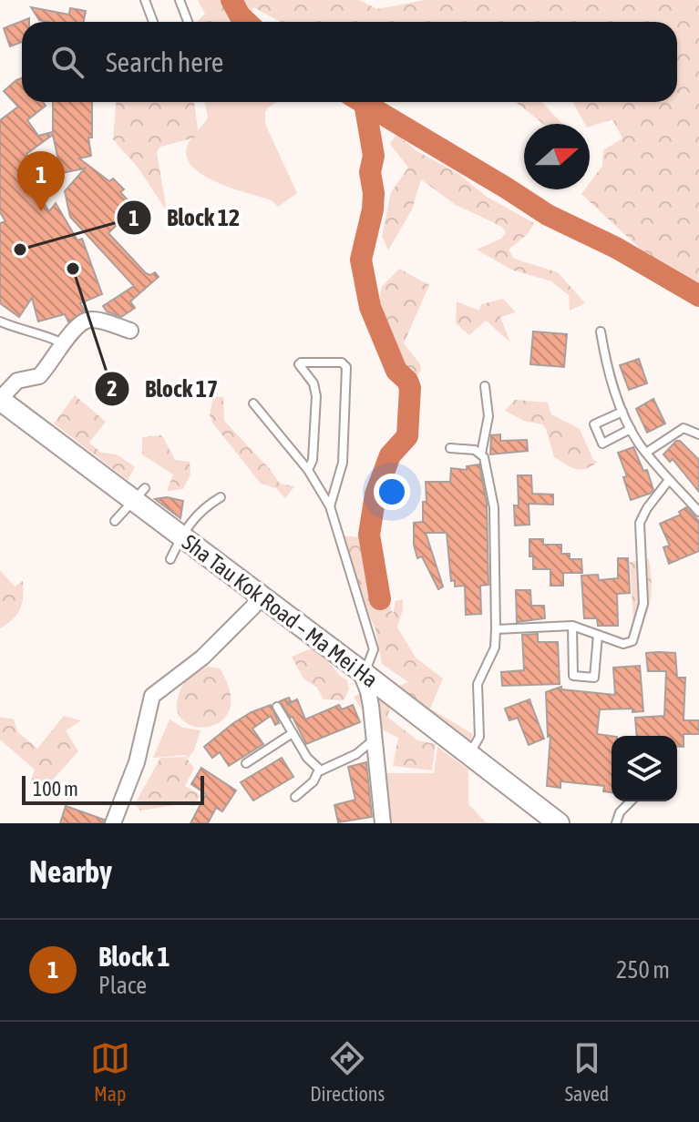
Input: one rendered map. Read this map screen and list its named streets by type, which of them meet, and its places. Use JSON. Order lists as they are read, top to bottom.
{
  "streets": {
    "main road": ["Sha Tau Kok Road – Ma Mei Ha"]
  },
  "places": ["Block 12", "Block 17"],
  "scale_bar": "100 m",
  "north": "right",
  "page": {
    "search": "Search here",
    "pins": "1",
    "scale": "100 m",
    "heading": "Nearby",
    "list": [
      {
        "mark": "1",
        "name": "Block 1",
        "note": "Place",
        "value": "250 m"
      }
    ],
    "nav": ["Map", "Directions", "Saved"]
  }
}
